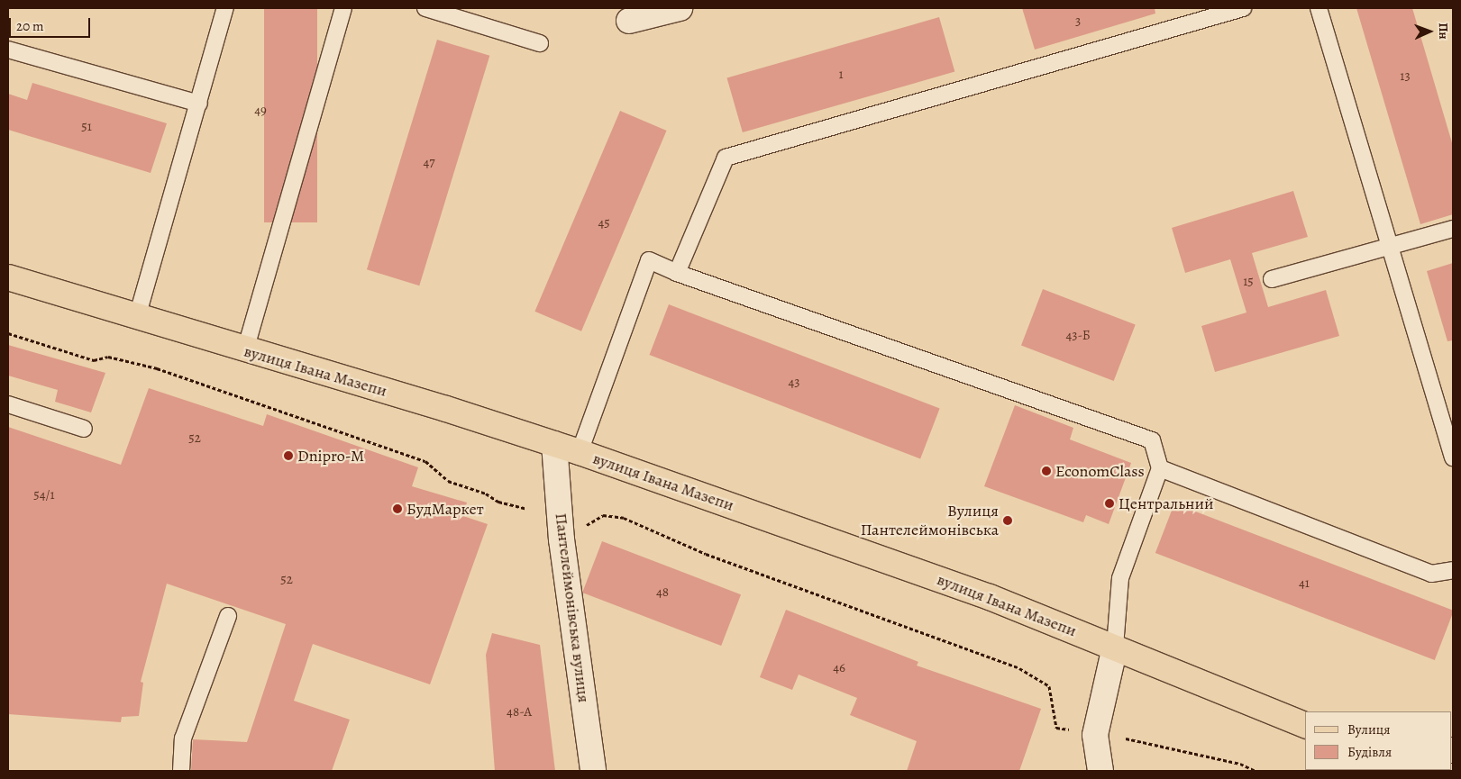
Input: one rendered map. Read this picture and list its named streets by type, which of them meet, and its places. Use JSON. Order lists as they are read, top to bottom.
{
  "streets": {
    "main road": ["вулиця Івана Мазепи"],
    "street": ["Пантелеймонівська вулиця"]
  },
  "crossings": [
    ["вулиця Івана Мазепи", "Пантелеймонівська вулиця"]
  ],
  "places": [
    "Dnipro-M",
    "EconomClass",
    "Центральний",
    "БудМаркет",
    "Вулиця Пантелеймонівська"
  ],
  "house_numbers": [
    "3",
    "1",
    "13",
    "49",
    "51",
    "47",
    "45",
    "15",
    "43-Б",
    "43",
    "52",
    "54/1",
    "52",
    "41",
    "48",
    "46",
    "48-А"
  ],
  "legend": ["Вулиця", "Будівля"],
  "scale_bar": "20 m",
  "north": "right"
}
